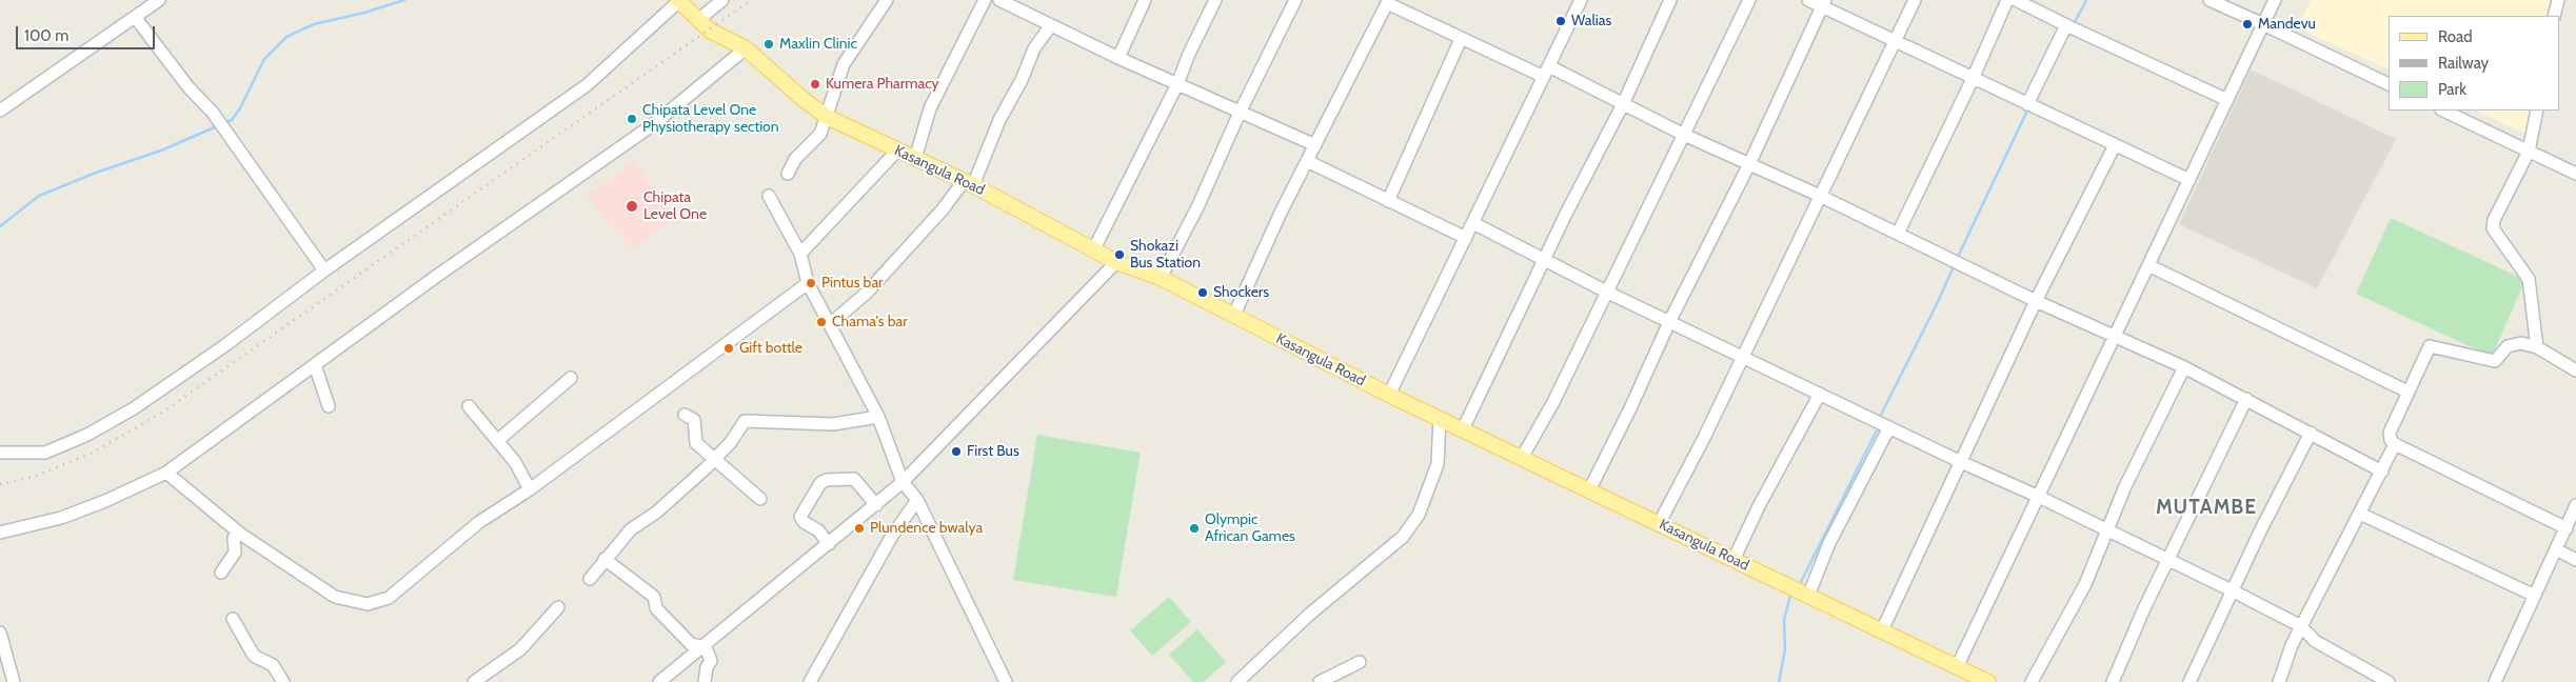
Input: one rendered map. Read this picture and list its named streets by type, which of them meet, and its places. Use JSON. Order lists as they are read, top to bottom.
{
  "streets": {
    "main road": ["Kasangula Road"]
  },
  "districts": ["MUTAMBE"],
  "places": [
    "Walias",
    "Mandevu",
    "Maxlin Clinic",
    "Kumera Pharmacy",
    "Chipata Level One Physiotherapy section",
    "Chipata Level One",
    "Shokazi Bus Station",
    "Pintus bar",
    "Shockers",
    "Chama's bar",
    "Gift bottle",
    "First Bus",
    "Plundence bwalya",
    "Olympic African Games"
  ],
  "legend": ["Road", "Railway", "Park"],
  "scale_bar": "100 m"
}
